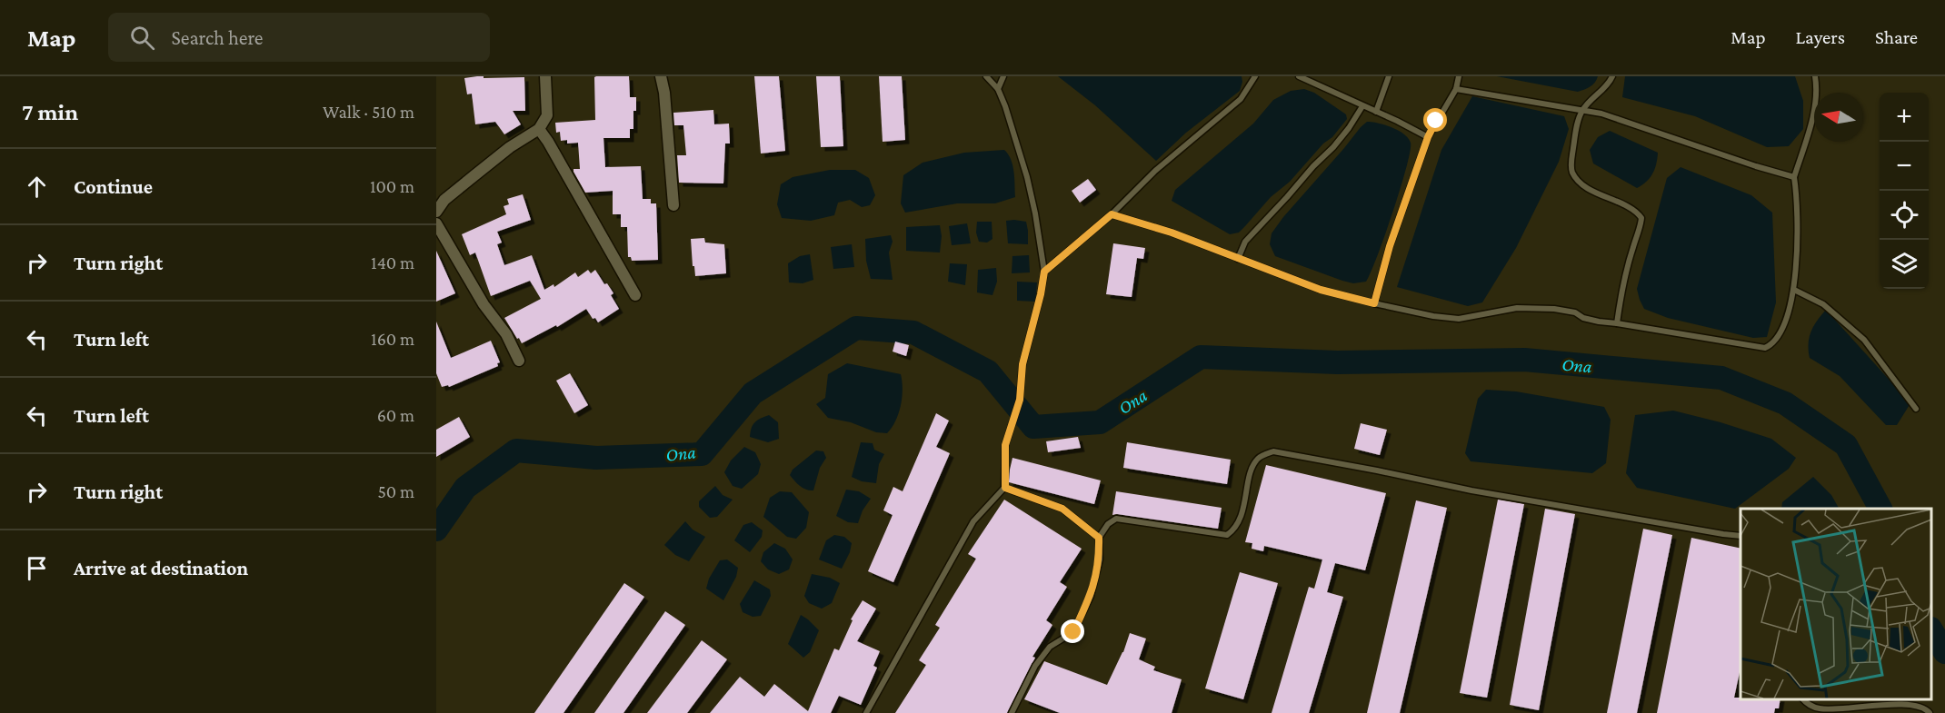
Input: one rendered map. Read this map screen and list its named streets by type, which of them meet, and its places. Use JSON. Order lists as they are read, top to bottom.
{
  "water": ["Ona"],
  "north": "left",
  "page": {
    "header": "Map",
    "search": "Search here",
    "nav": ["Map", "Layers", "Share"],
    "heading": ["7 min", "Walk · 510 m"],
    "map_buttons": ["+", "−"],
    "list": [
      ["Continue", "100 m"],
      ["Turn right", "140 m"],
      ["Turn left", "160 m"],
      ["Turn left", "60 m"],
      ["Turn right", "50 m"],
      "Arrive at destination"
    ]
  }
}
